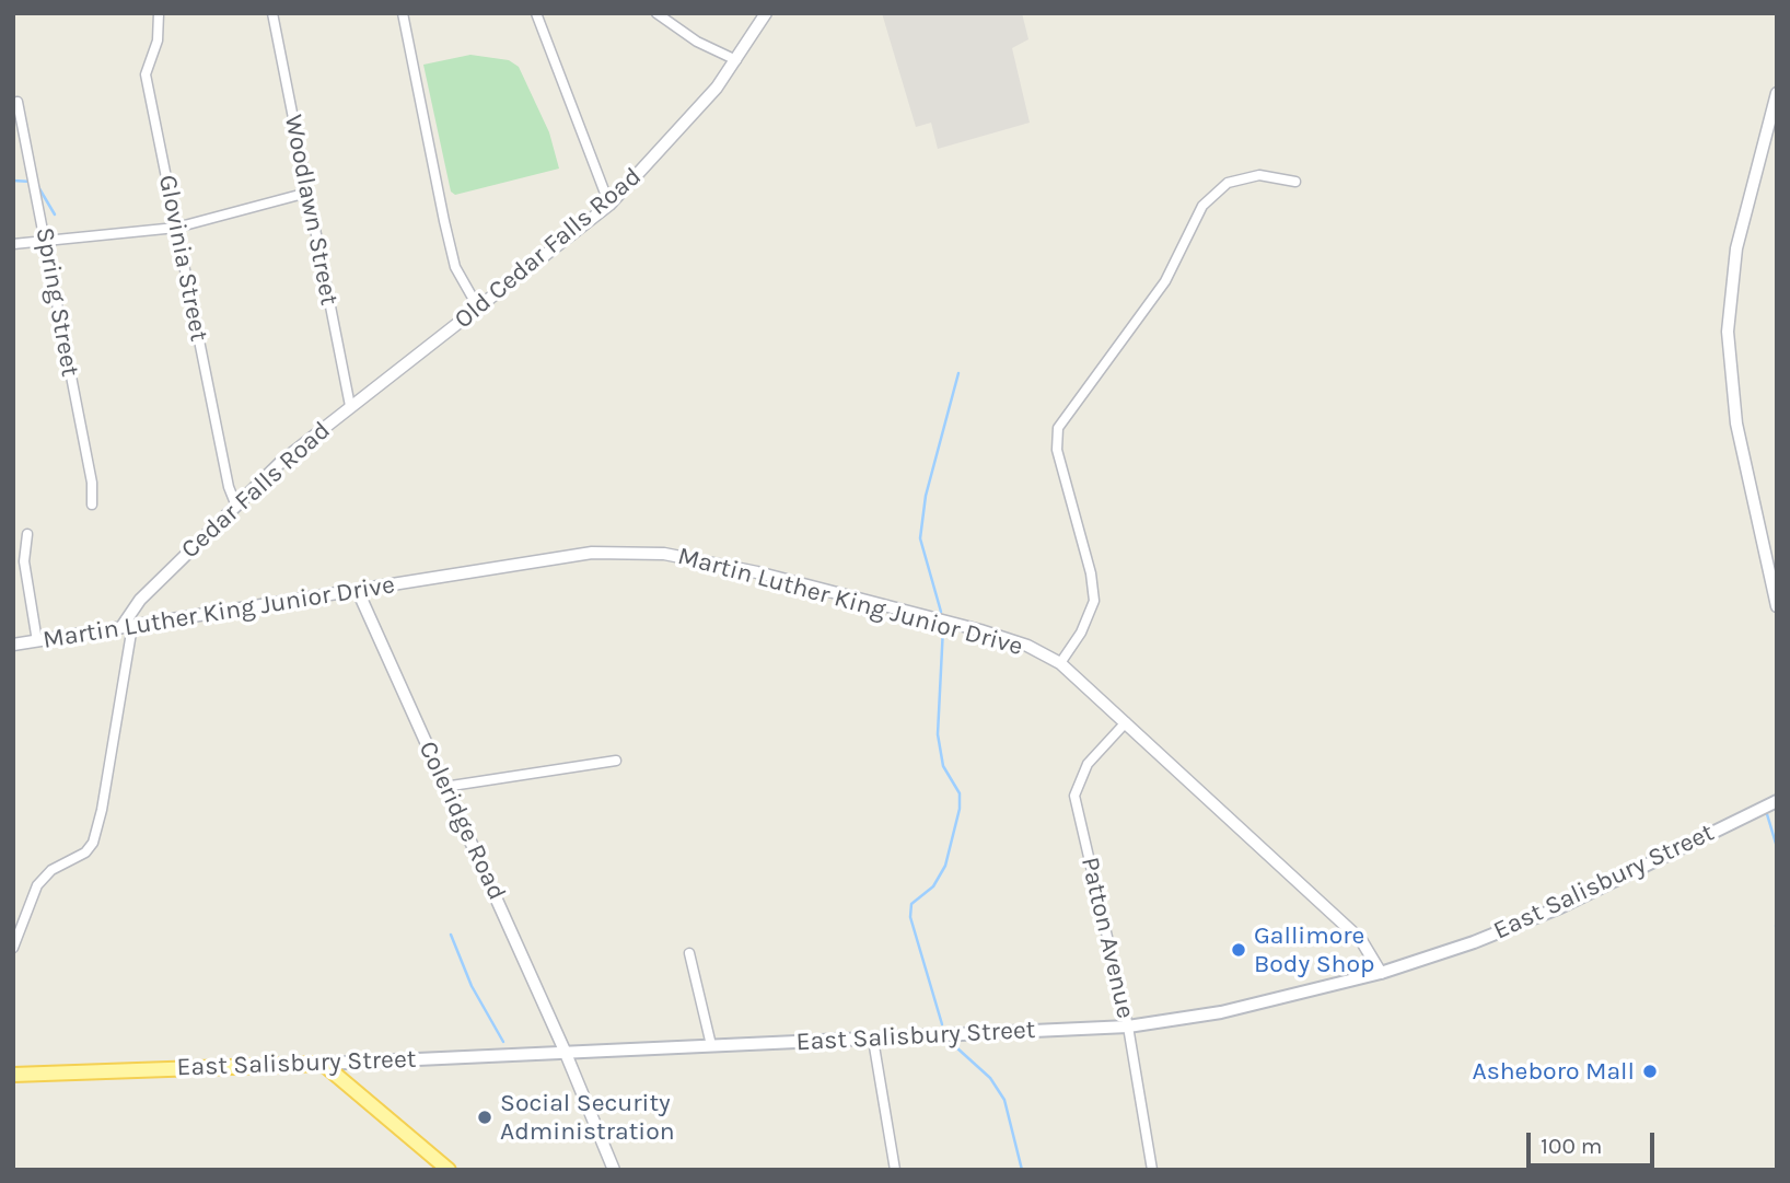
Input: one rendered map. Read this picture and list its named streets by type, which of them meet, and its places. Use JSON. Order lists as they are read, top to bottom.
{
  "streets": {
    "main road": ["East Salisbury Street"],
    "street": [
      "Woodlawn Street",
      "Old Cedar Falls Road",
      "Glovinia Street",
      "Spring Street",
      "Cedar Falls Road",
      "Martin Luther King Junior Drive",
      "Coleridge Road",
      "Patton Avenue"
    ]
  },
  "crossings": [
    ["Woodlawn Street", "Cedar Falls Road"],
    ["Old Cedar Falls Road", "Cedar Falls Road"],
    ["Glovinia Street", "Cedar Falls Road"],
    ["Cedar Falls Road", "Martin Luther King Junior Drive"],
    ["Martin Luther King Junior Drive", "Coleridge Road"],
    ["Martin Luther King Junior Drive", "East Salisbury Street"],
    ["Martin Luther King Junior Drive", "Patton Avenue"],
    ["Coleridge Road", "East Salisbury Street"],
    ["East Salisbury Street", "Patton Avenue"]
  ],
  "places": ["Gallimore Body Shop", "Asheboro Mall", "Social Security Administration"],
  "scale_bar": "100 m"
}
